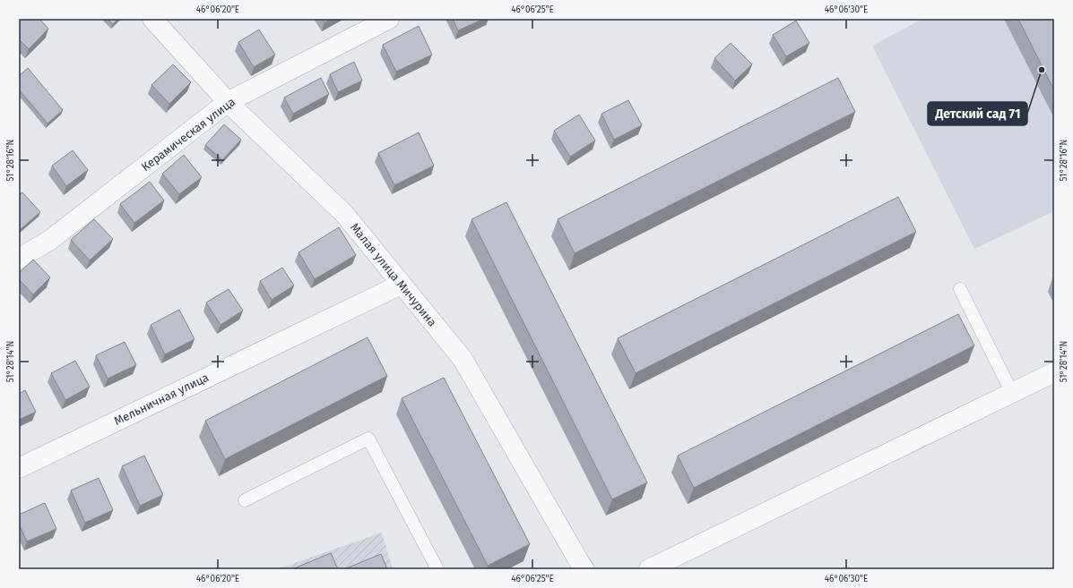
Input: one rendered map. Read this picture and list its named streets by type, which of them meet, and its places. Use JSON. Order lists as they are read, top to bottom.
{
  "streets": {
    "street": ["Керамическая улица", "Малая улица Мичурина", "Мельничная улица"]
  },
  "crossings": [
    ["Керамическая улица", "Малая улица Мичурина"],
    ["Малая улица Мичурина", "Мельничная улица"]
  ],
  "places": ["Детский сад 71"],
  "coordinates": [
    "46°06'20\"E",
    "46°06'25\"E",
    "46°06'30\"E",
    "51°28'16\"N",
    "51°28'14\"N"
  ]
}
